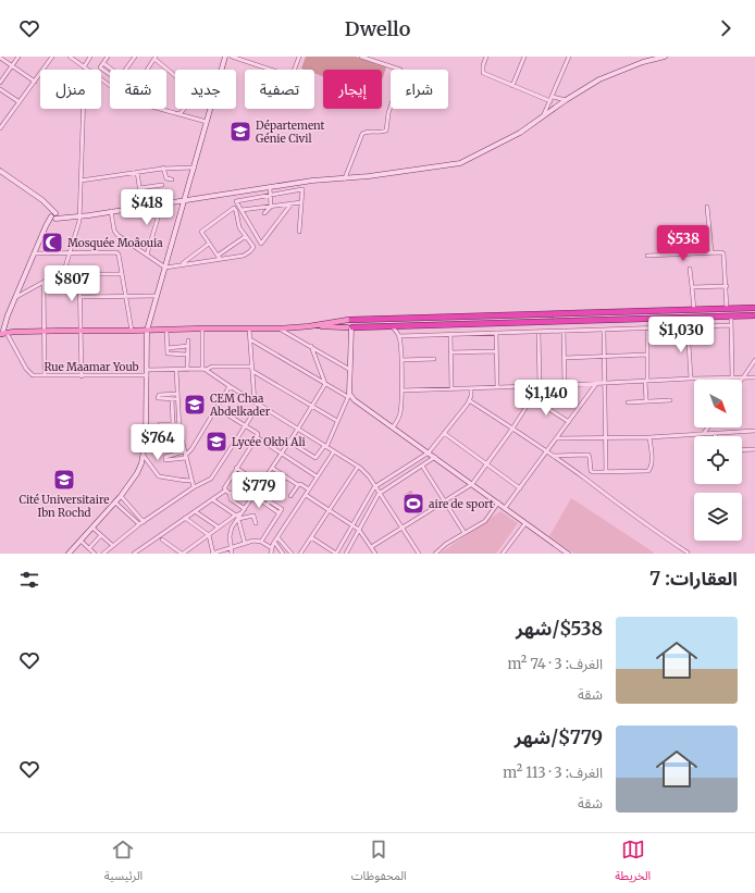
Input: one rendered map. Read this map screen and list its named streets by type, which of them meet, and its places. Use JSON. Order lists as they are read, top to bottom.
{
  "streets": {
    "street": ["Rue Maamar Youb"]
  },
  "places": {
    "school or university": [
      "Département Génie Civil",
      "CEM Chaa Abdelkader",
      "Lycée Okbi Ali",
      "Cité Universitaire Ibn Rochd"
    ],
    "mosque": ["Mosquée Moâouia"],
    "sports": ["aire de sport"]
  },
  "north": "bottom right",
  "page": {
    "header": "Dwello",
    "chip": [
      "شراء",
      "إيجار",
      "تصفية",
      "جديد",
      "شقة",
      "منزل"
    ],
    "price": [
      "$418",
      "$538",
      "$807",
      "$1,030",
      "$1,140",
      "$764",
      "$779"
    ],
    "heading": "العقارات: 7",
    "list": [
      {
        "name": "$538/شهر",
        "note": "الغرف: 3 · 74 m² · شقة"
      },
      {
        "name": "$779/شهر",
        "note": "الغرف: 3 · 113 m² · شقة"
      }
    ],
    "tabs": ["الخريطة", "المحفوظات", "الرئيسية"]
  }
}
